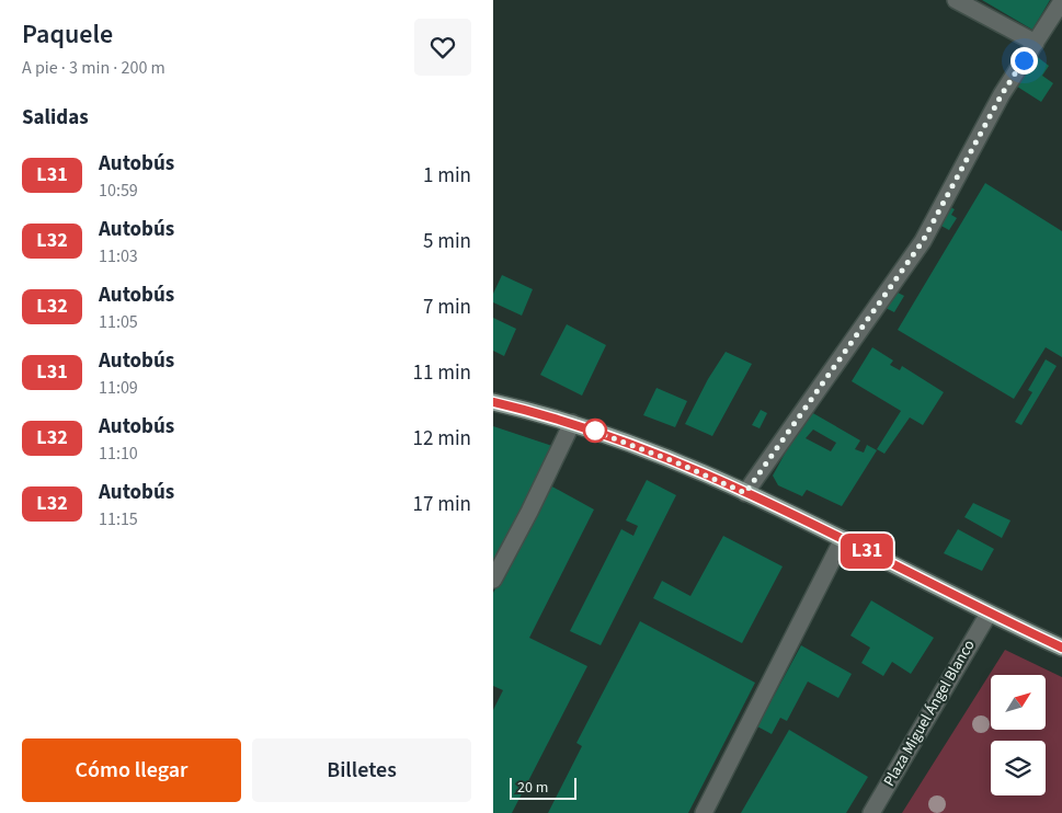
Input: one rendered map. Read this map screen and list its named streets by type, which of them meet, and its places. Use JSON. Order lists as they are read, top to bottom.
{
  "streets": {
    "street": ["Plaza Miguel Ángel Blanco"]
  },
  "lines": ["bus line L31"],
  "scale_bar": "20 m",
  "north": "top right",
  "page": {
    "heading": [
      ["Paquele", "A pie · 3 min · 200 m"],
      "Salidas"
    ],
    "on_map": "L31",
    "list": [
      {
        "mark": "L31",
        "name": "Autobús",
        "note": "10:59",
        "value": "1 min"
      },
      {
        "mark": "L32",
        "name": "Autobús",
        "note": "11:03",
        "value": "5 min"
      },
      {
        "mark": "L32",
        "name": "Autobús",
        "note": "11:05",
        "value": "7 min"
      },
      {
        "mark": "L31",
        "name": "Autobús",
        "note": "11:09",
        "value": "11 min"
      },
      {
        "mark": "L32",
        "name": "Autobús",
        "note": "11:10",
        "value": "12 min"
      },
      {
        "mark": "L32",
        "name": "Autobús",
        "note": "11:15",
        "value": "17 min"
      }
    ],
    "buttons": ["Cómo llegar", "Billetes"],
    "scale": "20 m"
  }
}
